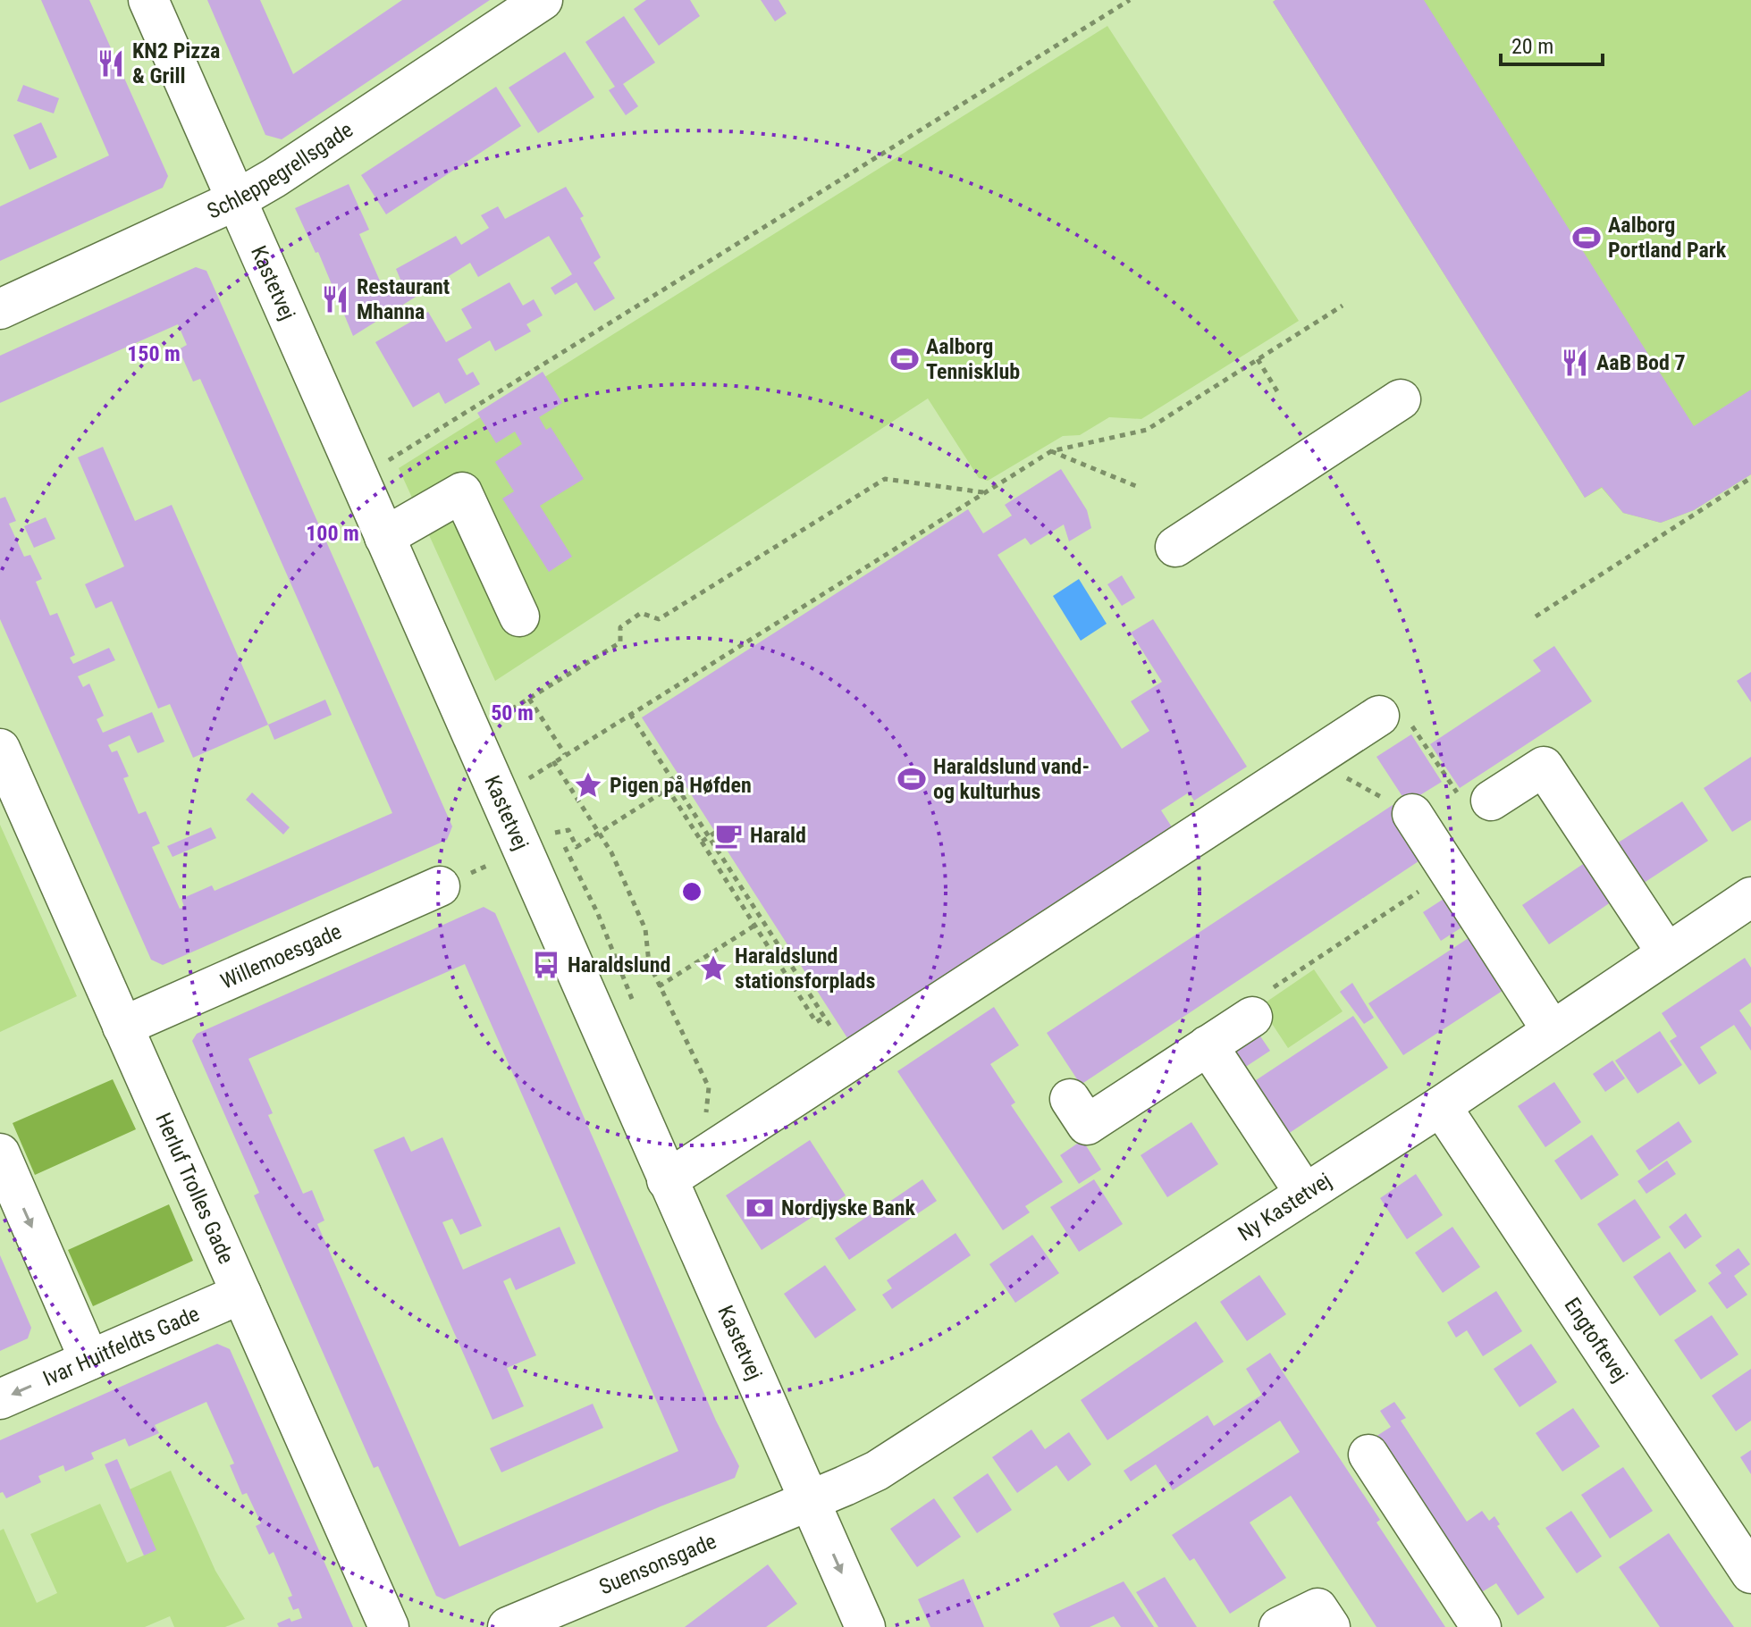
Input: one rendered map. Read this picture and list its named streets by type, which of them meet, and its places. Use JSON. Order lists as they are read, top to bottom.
{
  "streets": {
    "street": [
      "Schleppegrellsgade",
      "Kastetvej",
      "Willemoesgade",
      "Herluf Trolles Gade",
      "Ny Kastetvej",
      "Engtoftevej",
      "Ivar Huitfeldts Gade",
      "Suensonsgade"
    ]
  },
  "crossings": [
    ["Schleppegrellsgade", "Kastetvej"],
    ["Kastetvej", "Ny Kastetvej"],
    ["Kastetvej", "Suensonsgade"],
    ["Willemoesgade", "Herluf Trolles Gade"],
    ["Herluf Trolles Gade", "Ivar Huitfeldts Gade"],
    ["Ny Kastetvej", "Engtoftevej"],
    ["Ny Kastetvej", "Suensonsgade"]
  ],
  "one_way": ["Ivar Huitfeldts Gade"],
  "places": {
    "restaurant": ["KN2 Pizza & Grill", "Restaurant Mhanna", "AaB Bod 7"],
    "sports": ["Aalborg Portland Park", "Aalborg Tennisklub", "Haraldslund vand- og kulturhus"],
    "place": ["Pigen på Høfden", "Haraldslund stationsforplads"],
    "cafe": ["Harald"],
    "bus stop": ["Haraldslund"],
    "bank": ["Nordjyske Bank"]
  },
  "scale_bar": "20 m",
  "rings": ["150 m", "100 m", "50 m"]
}
